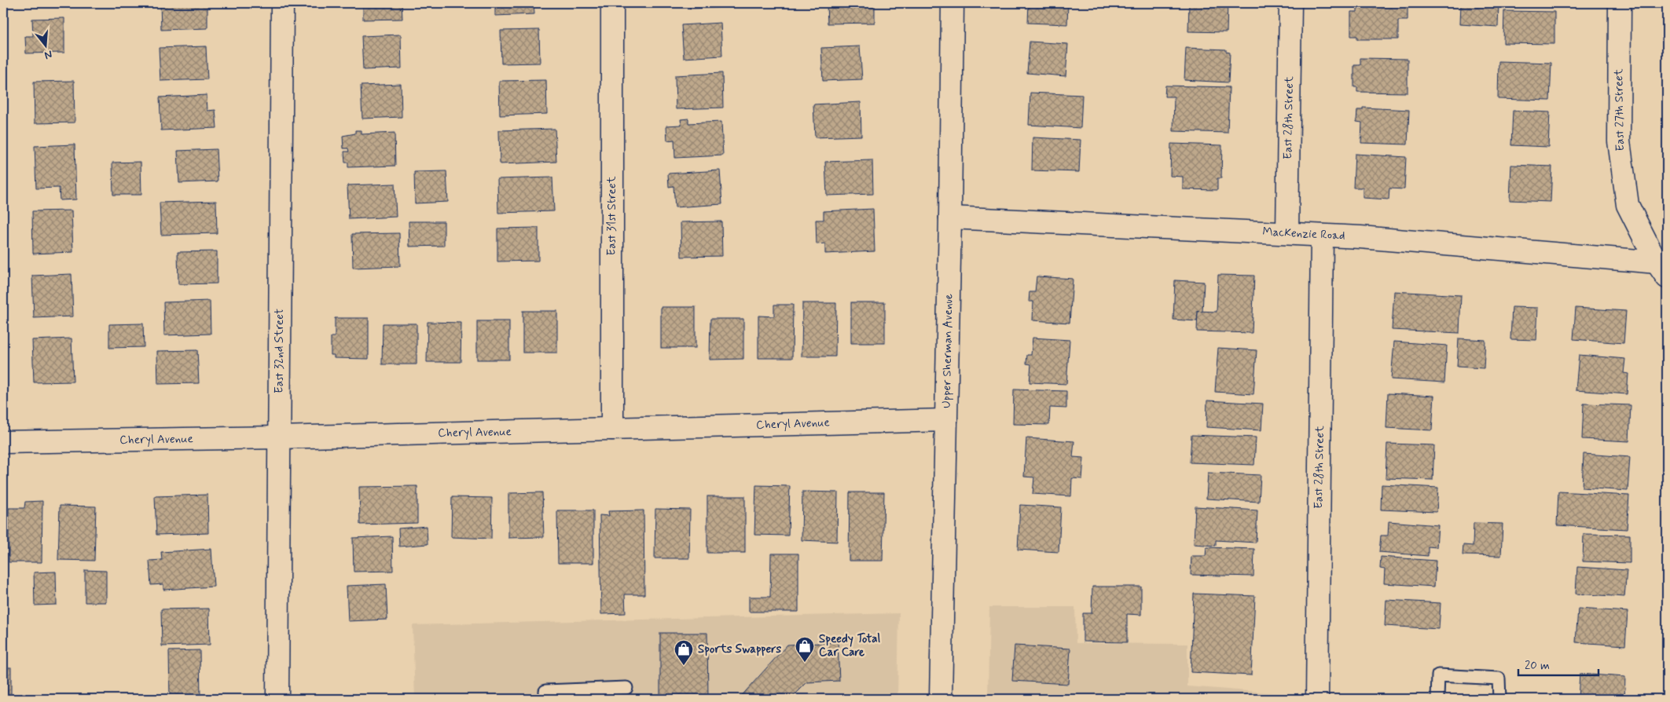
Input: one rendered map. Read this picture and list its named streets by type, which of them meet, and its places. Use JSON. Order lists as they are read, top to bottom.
{
  "streets": {
    "street": [
      "East 27th Street",
      "East 28th Street",
      "East 31st Street",
      "MacKenzie Road",
      "East 32nd Street",
      "Upper Sherman Avenue",
      "Cheryl Avenue"
    ]
  },
  "crossings": [
    ["East 27th Street", "MacKenzie Road"],
    ["East 28th Street", "MacKenzie Road"],
    ["East 31st Street", "Cheryl Avenue"],
    ["MacKenzie Road", "Upper Sherman Avenue"],
    ["East 32nd Street", "Cheryl Avenue"],
    ["Upper Sherman Avenue", "Cheryl Avenue"]
  ],
  "places": {
    "shop": ["Speedy Total Car Care", "Sports Swappers"]
  },
  "scale_bar": "20 m",
  "north": "bottom"
}
